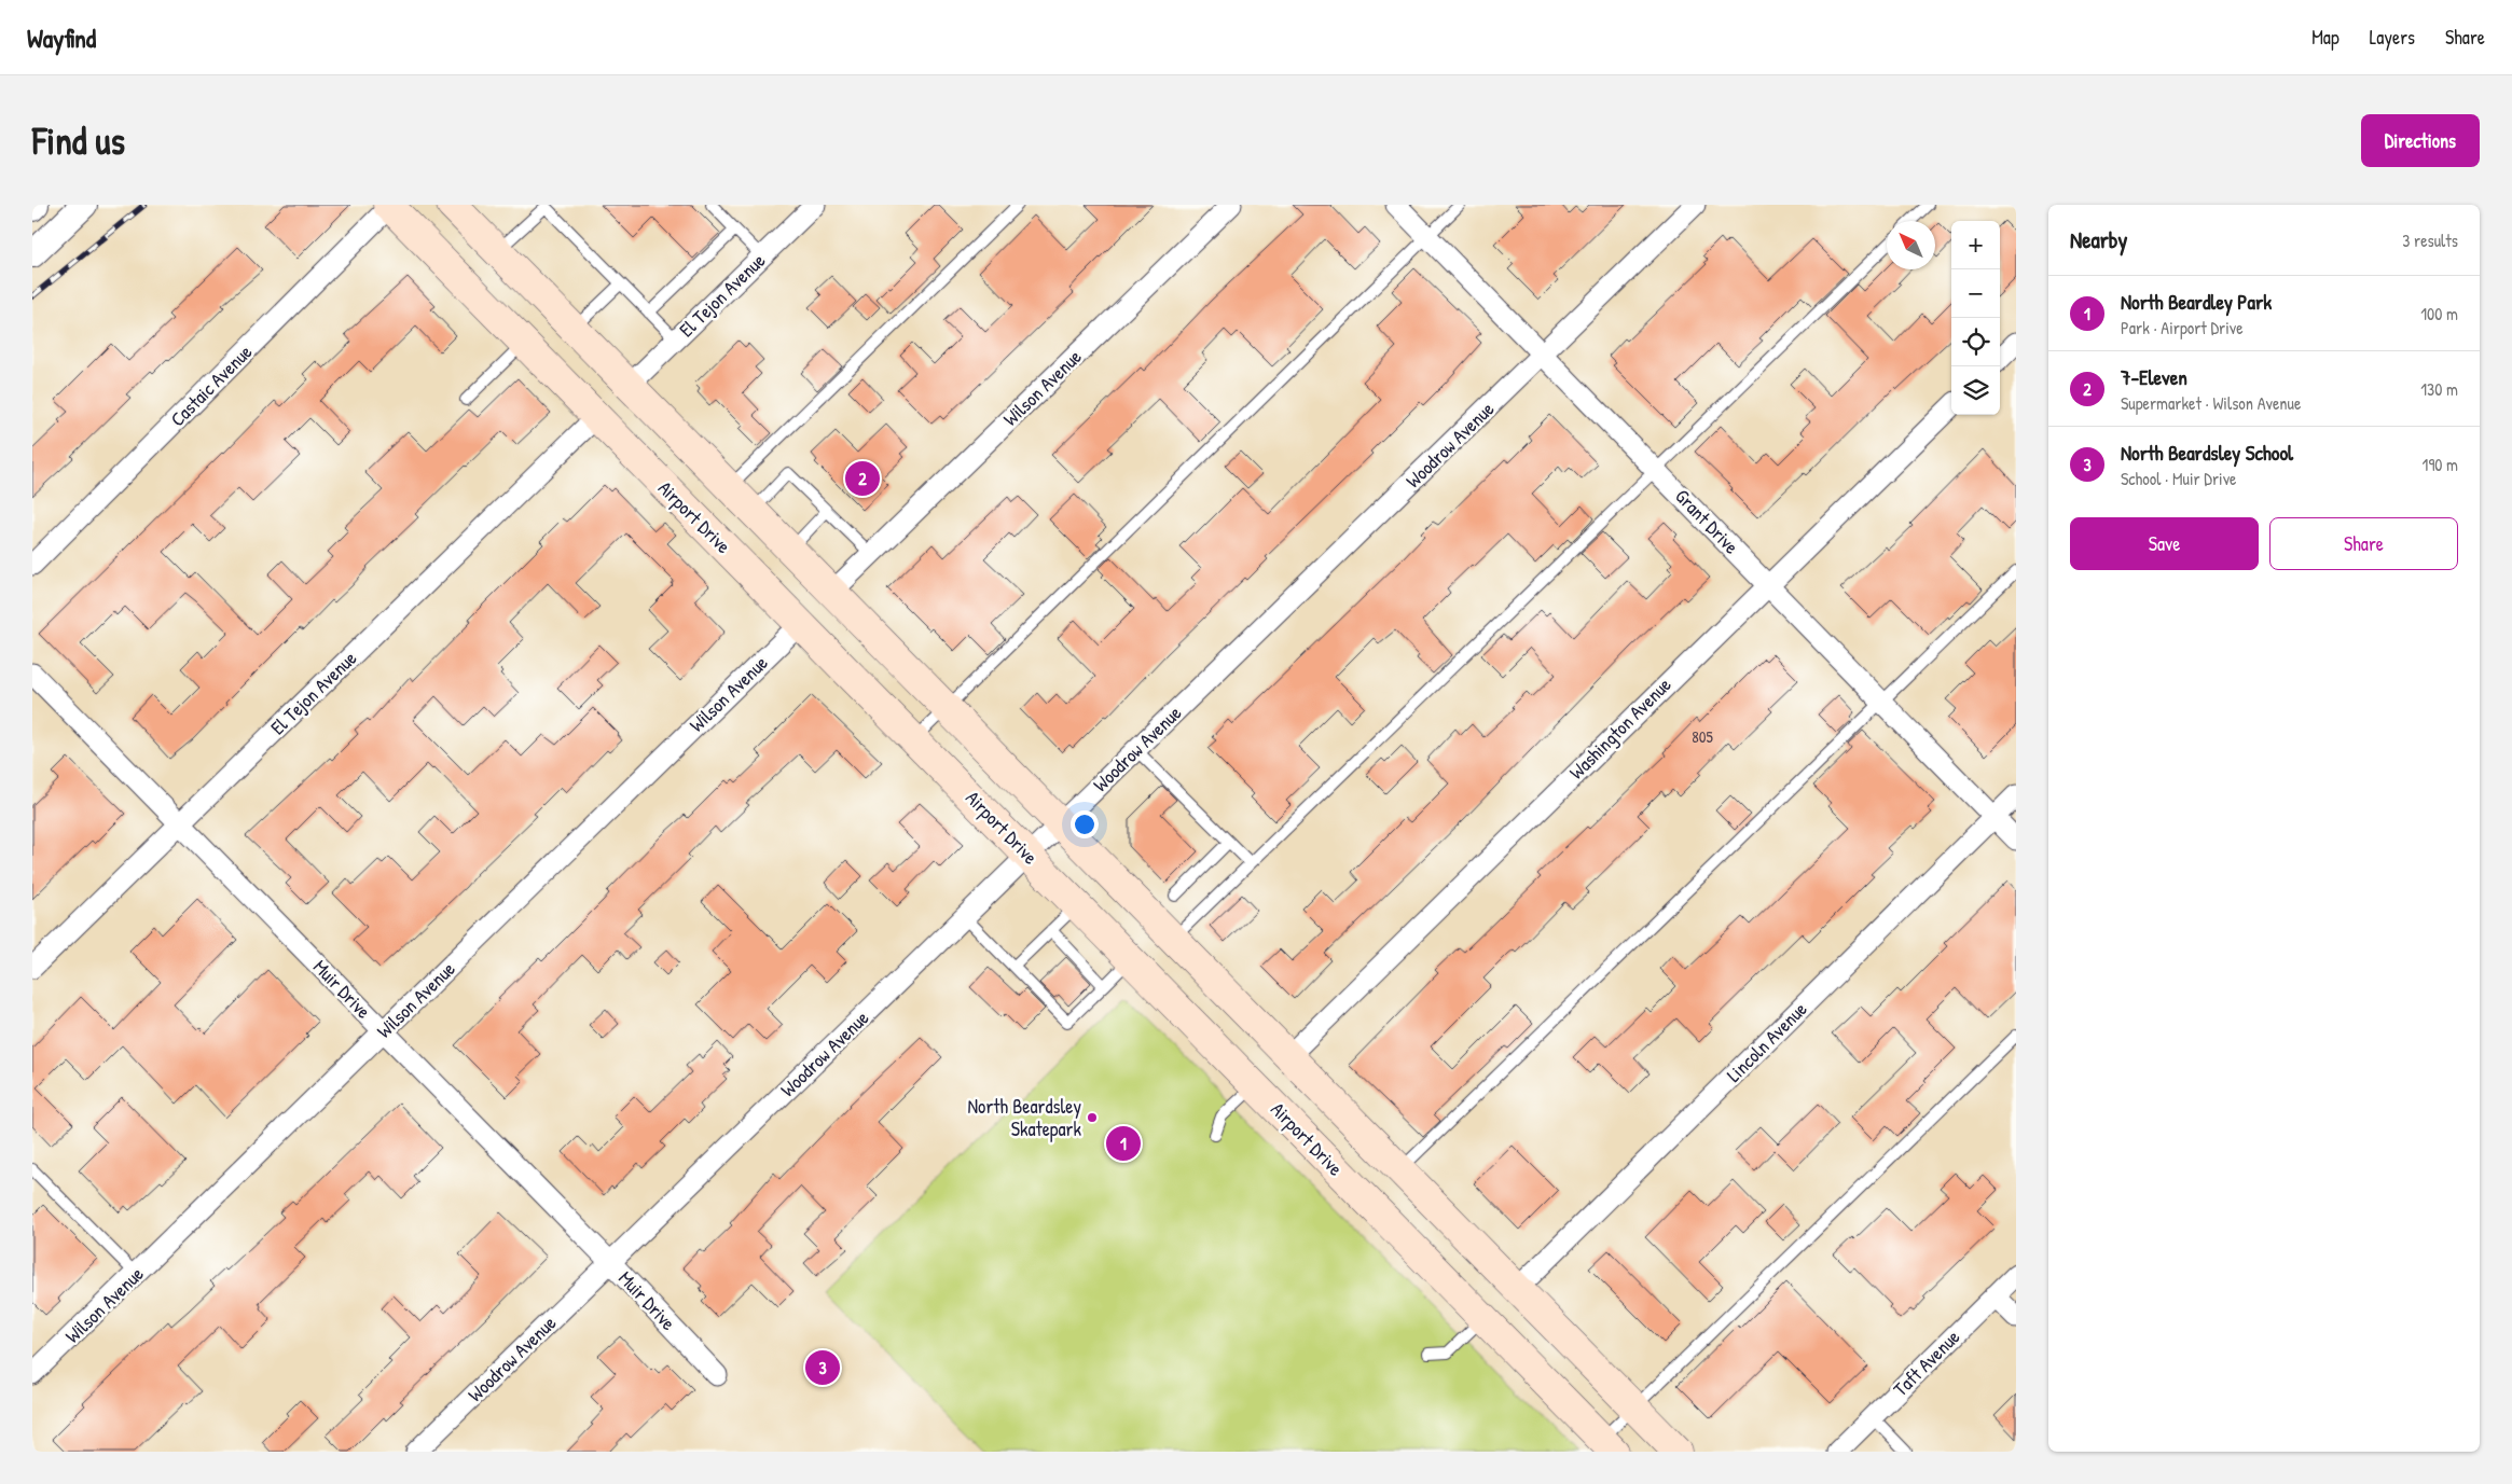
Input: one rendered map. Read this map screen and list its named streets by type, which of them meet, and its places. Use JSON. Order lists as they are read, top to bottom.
{
  "streets": {
    "main road": ["Airport Drive"],
    "street": [
      "El Tejon Avenue",
      "Castaic Avenue",
      "Wilson Avenue",
      "Woodrow Avenue",
      "Grant Drive",
      "Washington Avenue",
      "Muir Drive",
      "Lincoln Avenue",
      "Taft Avenue"
    ]
  },
  "crossings": [
    ["El Tejon Avenue", "Airport Drive"],
    ["El Tejon Avenue", "Muir Drive"],
    ["Castaic Avenue", "Airport Drive"],
    ["Wilson Avenue", "Airport Drive"],
    ["Wilson Avenue", "Muir Drive"],
    ["Woodrow Avenue", "Airport Drive"],
    ["Woodrow Avenue", "Grant Drive"],
    ["Woodrow Avenue", "Muir Drive"],
    ["Grant Drive", "Washington Avenue"],
    ["Grant Drive", "Lincoln Avenue"]
  ],
  "places": ["North Beardsley Skatepark"],
  "house_numbers": ["805"],
  "north": "top left",
  "page": {
    "header": "Wayfind",
    "nav": ["Map", "Layers", "Share"],
    "buttons": [
      "Directions",
      ["Save", "Share"]
    ],
    "title": "Find us",
    "heading": ["Nearby", "3 results"],
    "map_buttons": ["+", "−"],
    "list": [
      {
        "mark": "1",
        "name": "North Beardley Park",
        "note": "Park · Airport Drive",
        "value": "100 m"
      },
      {
        "mark": "2",
        "name": "7-Eleven",
        "note": "Supermarket · Wilson Avenue",
        "value": "130 m"
      },
      {
        "mark": "3",
        "name": "North Beardsley School",
        "note": "School · Muir Drive",
        "value": "190 m"
      }
    ],
    "pins": ["2", "1", "3"]
  }
}
